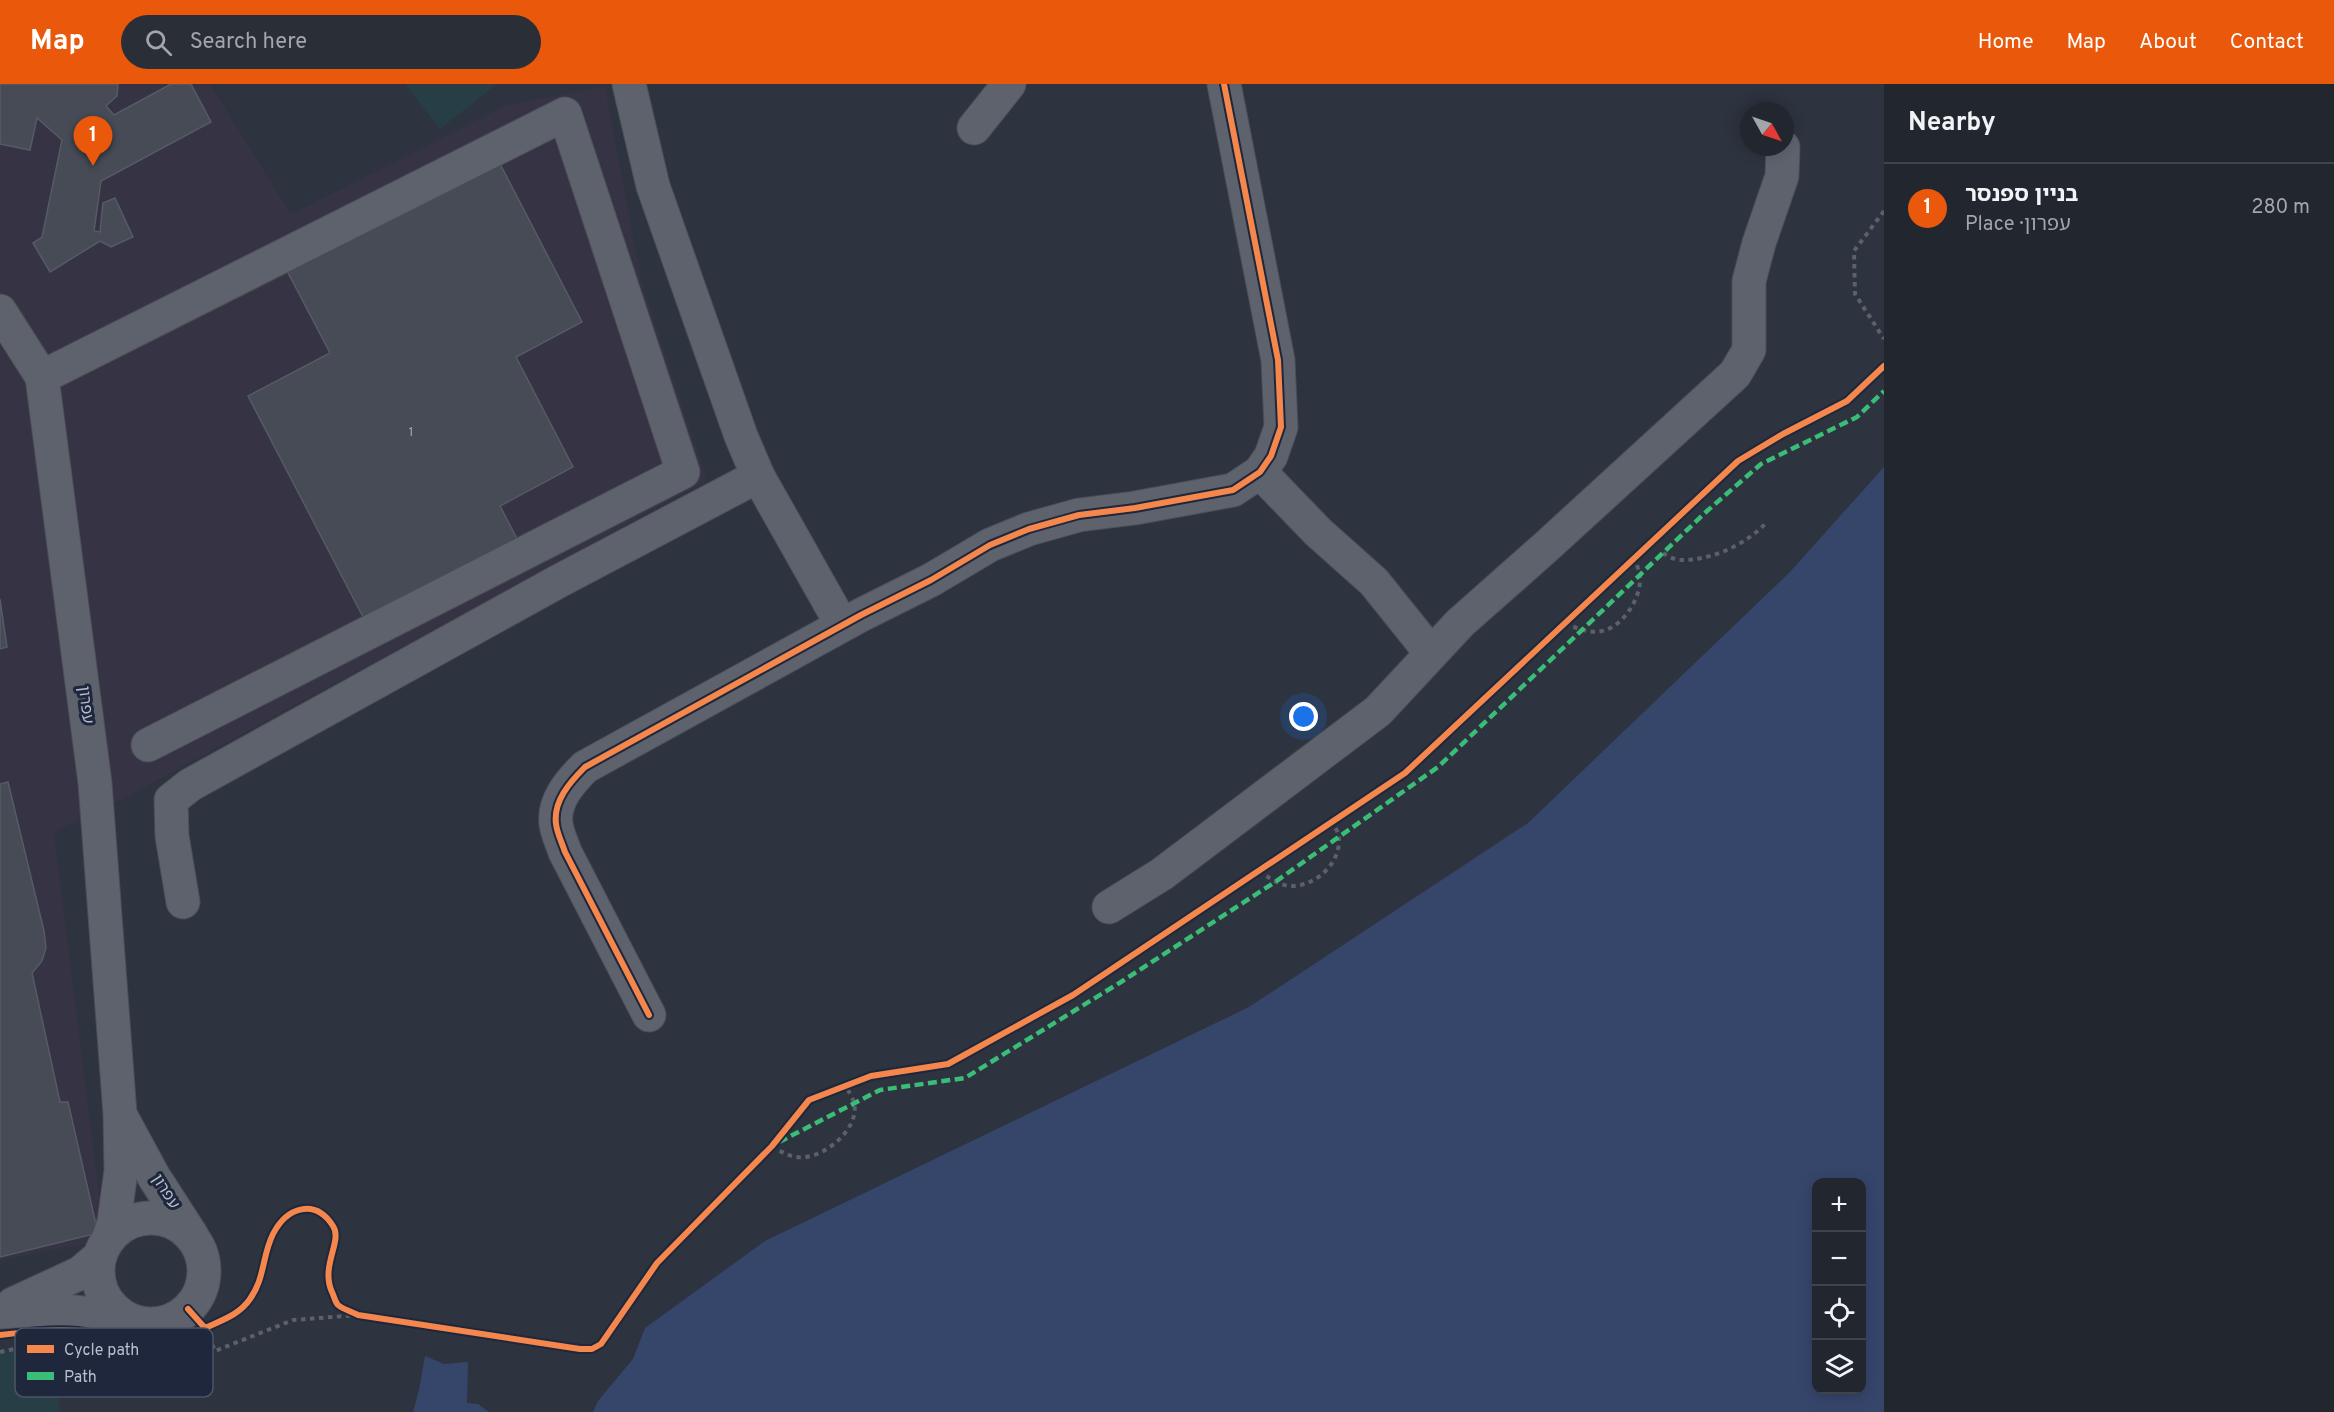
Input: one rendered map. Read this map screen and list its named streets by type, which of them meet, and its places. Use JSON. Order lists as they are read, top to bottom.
{
  "streets": {
    "street": ["עפרון"]
  },
  "house_numbers": ["1"],
  "legend": ["Cycle path", "Path"],
  "north": "bottom right",
  "page": {
    "header": "Map",
    "search": "Search here",
    "nav": [
      "Home",
      "Map",
      "About",
      "Contact"
    ],
    "heading": "Nearby",
    "pins": "1",
    "list": [
      {
        "mark": "1",
        "name": "בניין ספנסר",
        "note": "Place · עפרון",
        "value": "280 m"
      }
    ],
    "map_buttons": ["+", "−"]
  }
}
